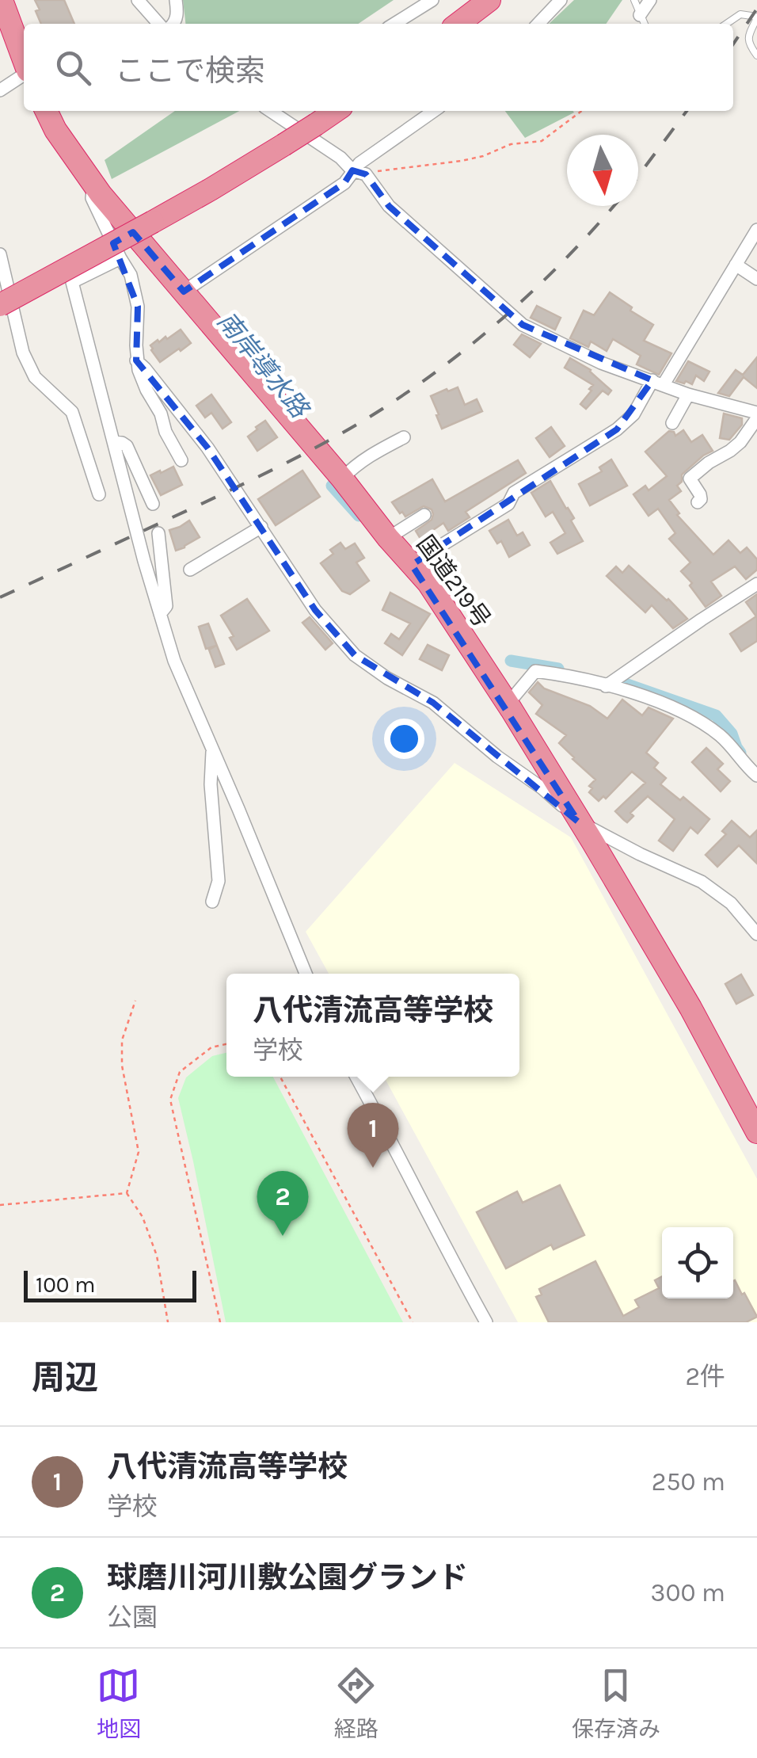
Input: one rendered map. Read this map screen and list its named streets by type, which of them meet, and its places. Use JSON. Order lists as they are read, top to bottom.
{
  "streets": {
    "highway": ["国道219号"]
  },
  "water": ["南岸導水路"],
  "scale_bar": "100 m",
  "north": "bottom",
  "page": {
    "search": "ここで検索",
    "popup": ["八代清流高等学校", "学校"],
    "pins": ["1", "2"],
    "scale": "100 m",
    "heading": ["周辺", "2件"],
    "list": [
      {
        "mark": "1",
        "name": "八代清流高等学校",
        "note": "学校",
        "value": "250 m"
      },
      {
        "mark": "2",
        "name": "球磨川河川敷公園グランド",
        "note": "公園",
        "value": "300 m"
      }
    ],
    "nav": ["地図", "経路", "保存済み"]
  }
}
